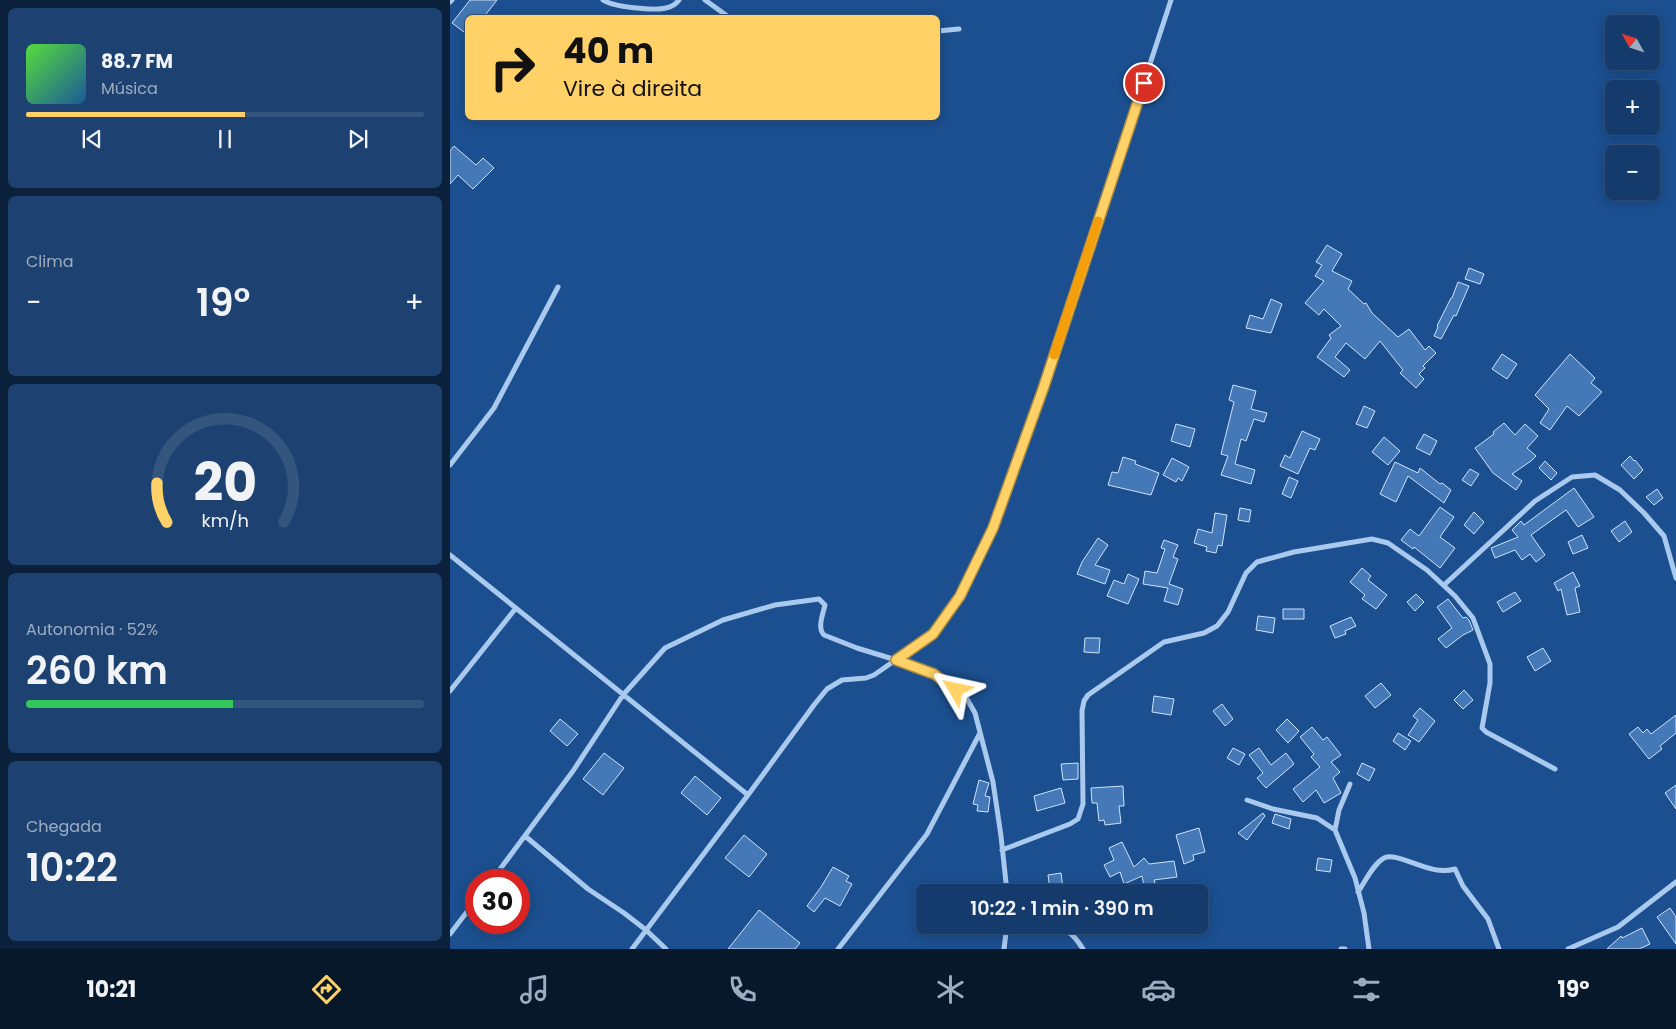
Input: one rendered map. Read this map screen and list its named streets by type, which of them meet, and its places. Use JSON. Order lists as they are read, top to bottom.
{
  "north": "top left",
  "page": {
    "map_buttons": ["+", "−"],
    "turn": ["40 m", "Vire à direita"],
    "song": ["88.7 FM", "Música"],
    "tile": [
      "Clima",
      ["Autonomia · 52%", "260 km"],
      ["Chegada", "10:22"]
    ],
    "heat": ["−", "19°", "+"],
    "limit": "30",
    "trip": "10:22 · 1 min · 390 m",
    "tabs": ["10:21", "19°"],
    "gauge": ["20", "km/h"]
  }
}
